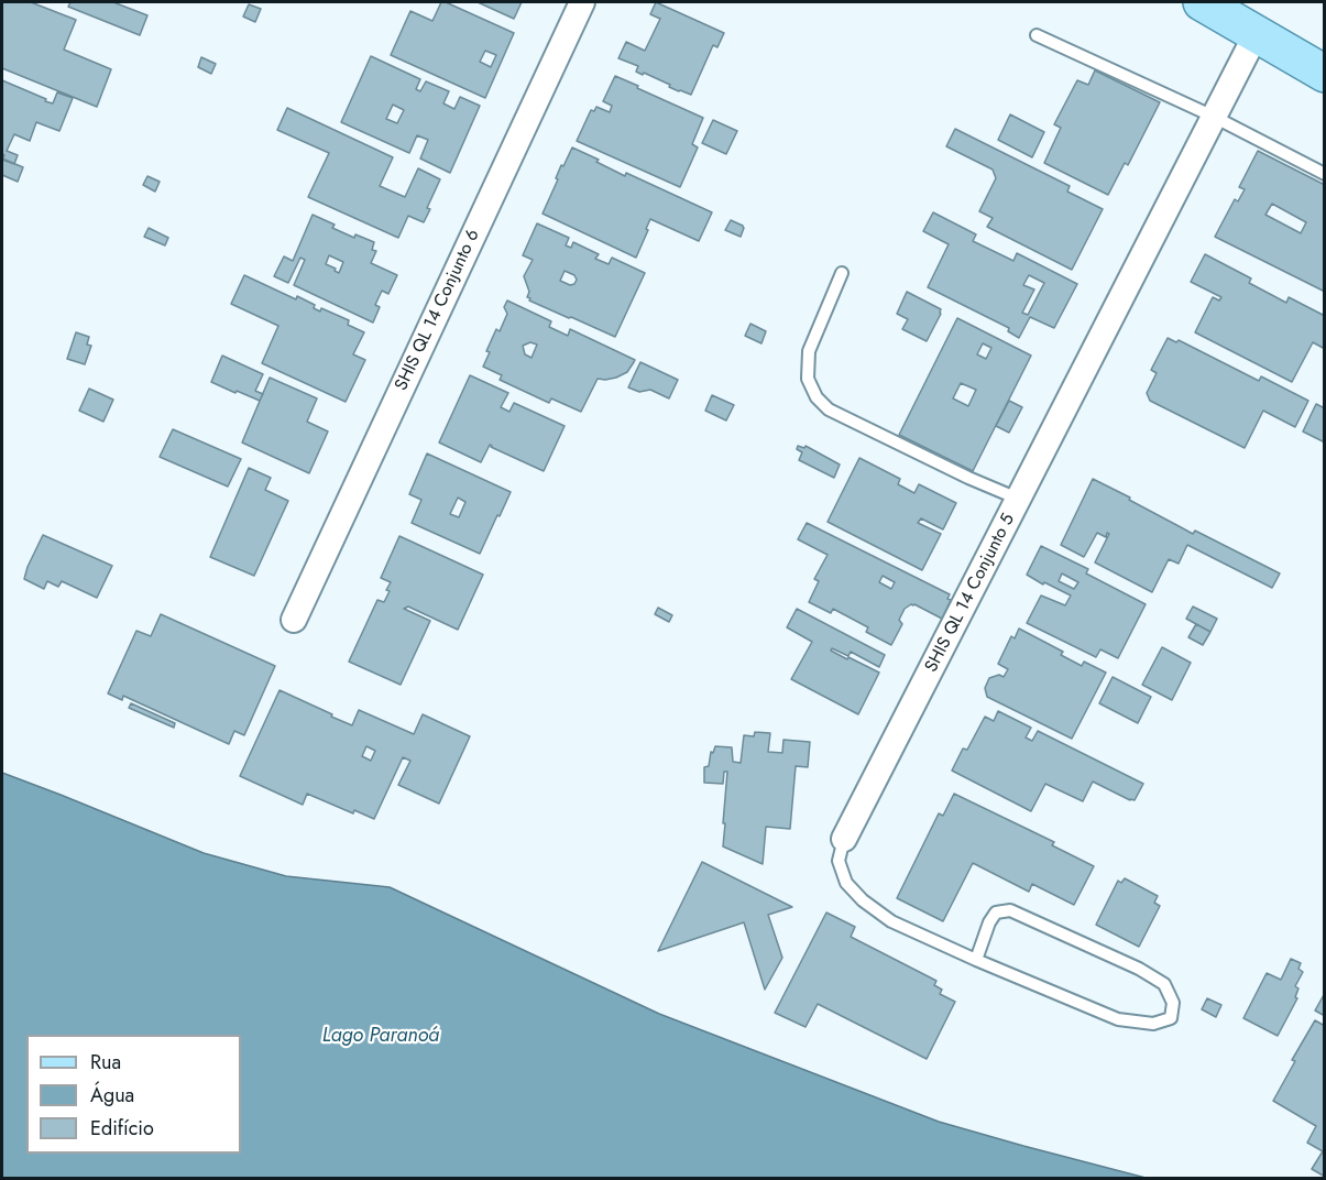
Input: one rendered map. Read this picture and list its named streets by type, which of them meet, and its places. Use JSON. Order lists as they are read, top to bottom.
{
  "streets": {
    "street": ["SHIS QL 14 Conjunto 6", "SHIS QL 14 Conjunto 5"]
  },
  "water": ["Lago Paranoá"],
  "legend": ["Rua", "Água", "Edifício"]
}
